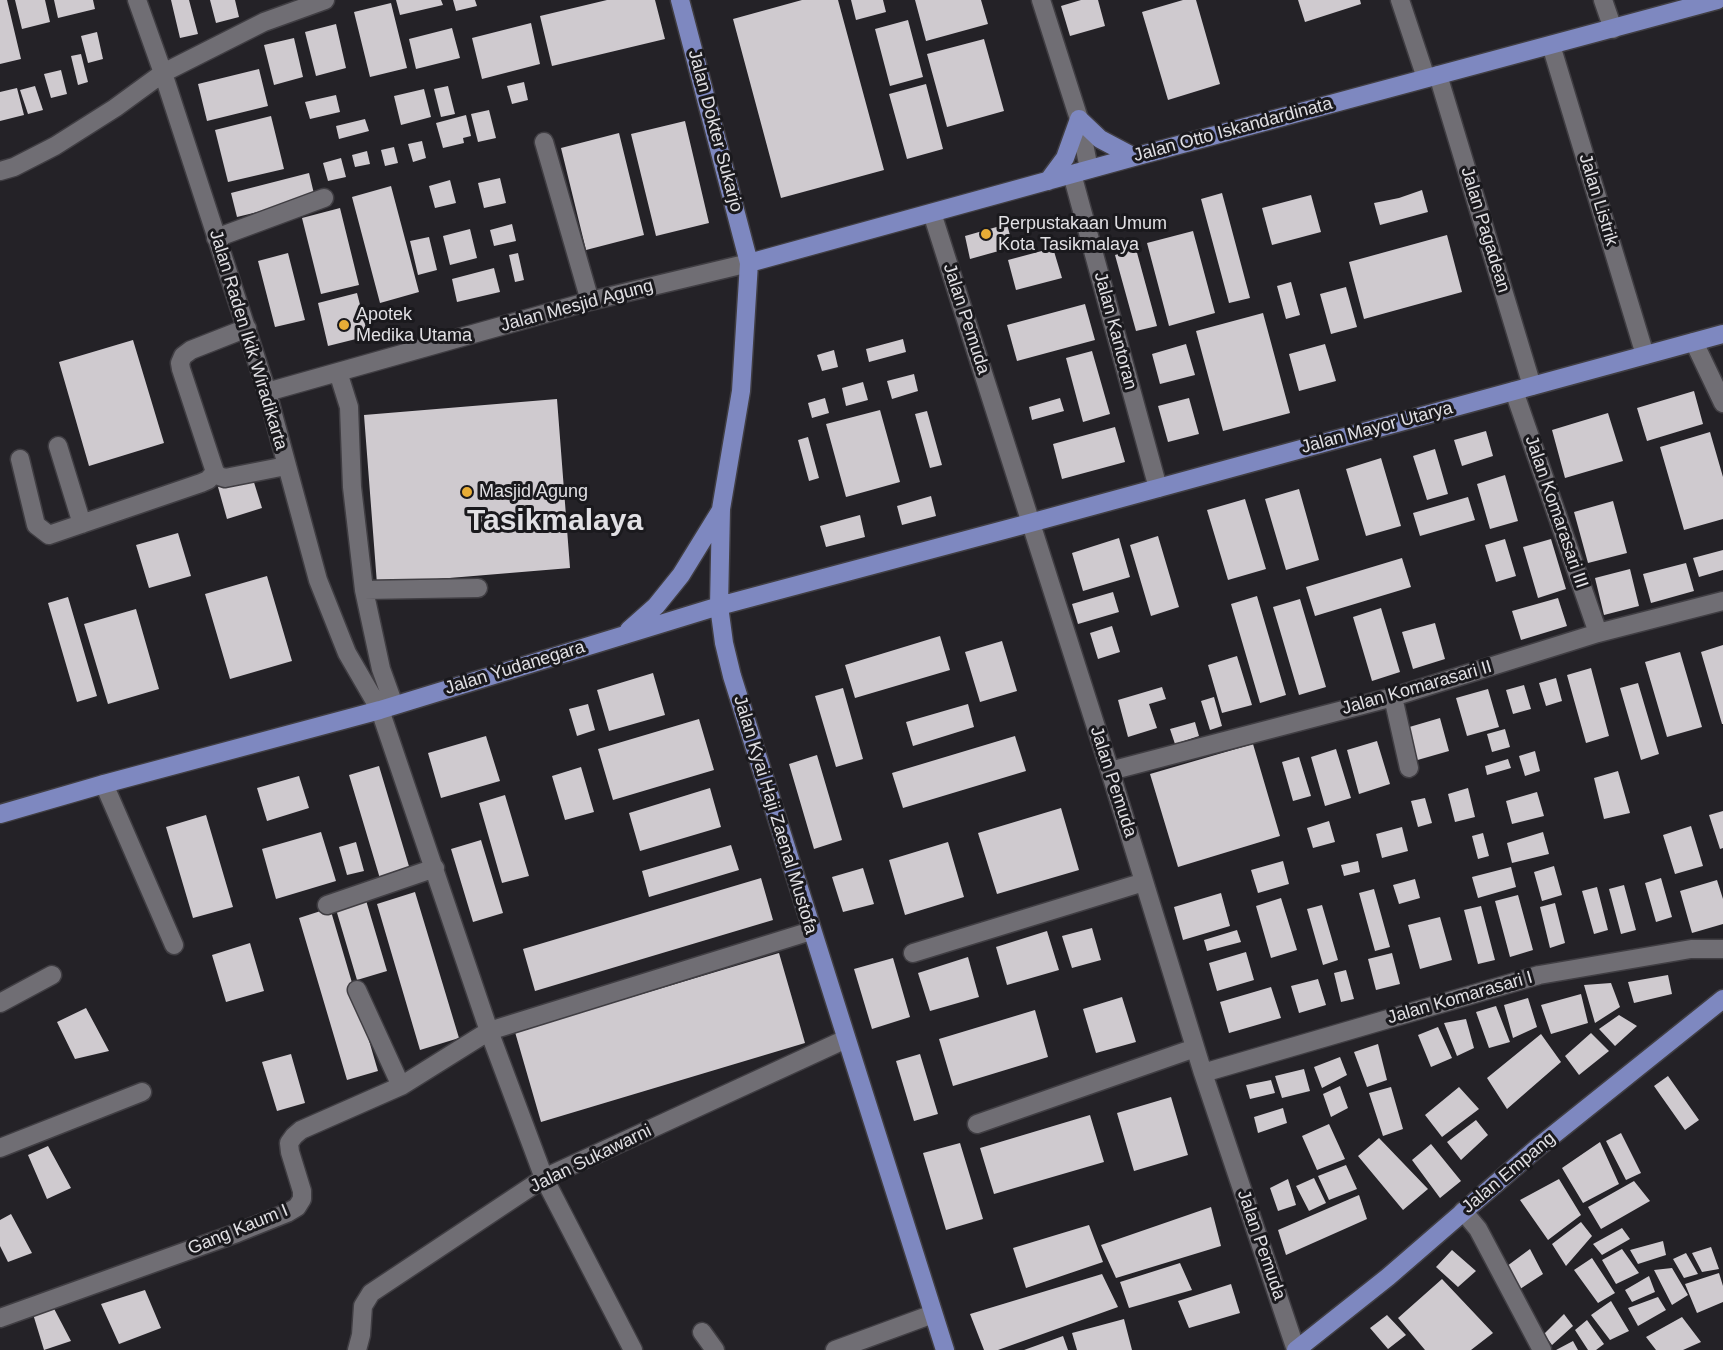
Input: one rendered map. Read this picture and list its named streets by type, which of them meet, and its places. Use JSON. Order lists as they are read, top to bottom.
{
  "streets": {
    "main road": [
      "Jalan Otto Iskandardinata",
      "Jalan Dokter Sukarjo",
      "Jalan Mayor Utarya",
      "Jalan Yudanegara",
      "Jalan Kyai Haji Zaenal Mustofa",
      "Jalan Empang"
    ],
    "street": [
      "Jalan Listrik",
      "Jalan Pagadean",
      "Jalan Mesjid Agung",
      "Jalan Pemuda",
      "Jalan Kantoran",
      "Jalan Raden Ikik Wiradikarta",
      "Jalan Komarasari III",
      "Jalan Komarasari II",
      "Jalan Komarasari I",
      "Jalan Sukawarni",
      "Gang Kaum I"
    ]
  },
  "crossings": [
    ["Jalan Otto Iskandardinata", "Jalan Dokter Sukarjo"],
    ["Jalan Otto Iskandardinata", "Jalan Listrik"],
    ["Jalan Otto Iskandardinata", "Jalan Pagadean"],
    ["Jalan Otto Iskandardinata", "Jalan Mesjid Agung"],
    ["Jalan Otto Iskandardinata", "Jalan Pemuda"],
    ["Jalan Otto Iskandardinata", "Jalan Kantoran"],
    ["Jalan Otto Iskandardinata", "Jalan Kyai Haji Zaenal Mustofa"],
    ["Jalan Dokter Sukarjo", "Jalan Mesjid Agung"],
    ["Jalan Dokter Sukarjo", "Jalan Kyai Haji Zaenal Mustofa"],
    ["Jalan Listrik", "Jalan Mayor Utarya"],
    ["Jalan Pagadean", "Jalan Mayor Utarya"],
    ["Jalan Mesjid Agung", "Jalan Raden Ikik Wiradikarta"],
    ["Jalan Mesjid Agung", "Jalan Kyai Haji Zaenal Mustofa"],
    ["Jalan Pemuda", "Jalan Mayor Utarya"],
    ["Jalan Pemuda", "Jalan Yudanegara"],
    ["Jalan Pemuda", "Jalan Komarasari II"],
    ["Jalan Pemuda", "Jalan Komarasari I"],
    ["Jalan Pemuda", "Jalan Empang"],
    ["Jalan Kantoran", "Jalan Mayor Utarya"],
    ["Jalan Raden Ikik Wiradikarta", "Jalan Yudanegara"],
    ["Jalan Mayor Utarya", "Jalan Komarasari III"],
    ["Jalan Mayor Utarya", "Jalan Yudanegara"],
    ["Jalan Komarasari III", "Jalan Komarasari II"],
    ["Jalan Yudanegara", "Jalan Kyai Haji Zaenal Mustofa"],
    ["Jalan Kyai Haji Zaenal Mustofa", "Jalan Sukawarni"],
    ["Jalan Kyai Haji Zaenal Mustofa", "Gang Kaum I"]
  ],
  "districts": ["Tasikmalaya"],
  "places": ["Perpustakaan Umum Kota Tasikmalaya", "Apotek Medika Utama", "Masjid Agung"]
}
